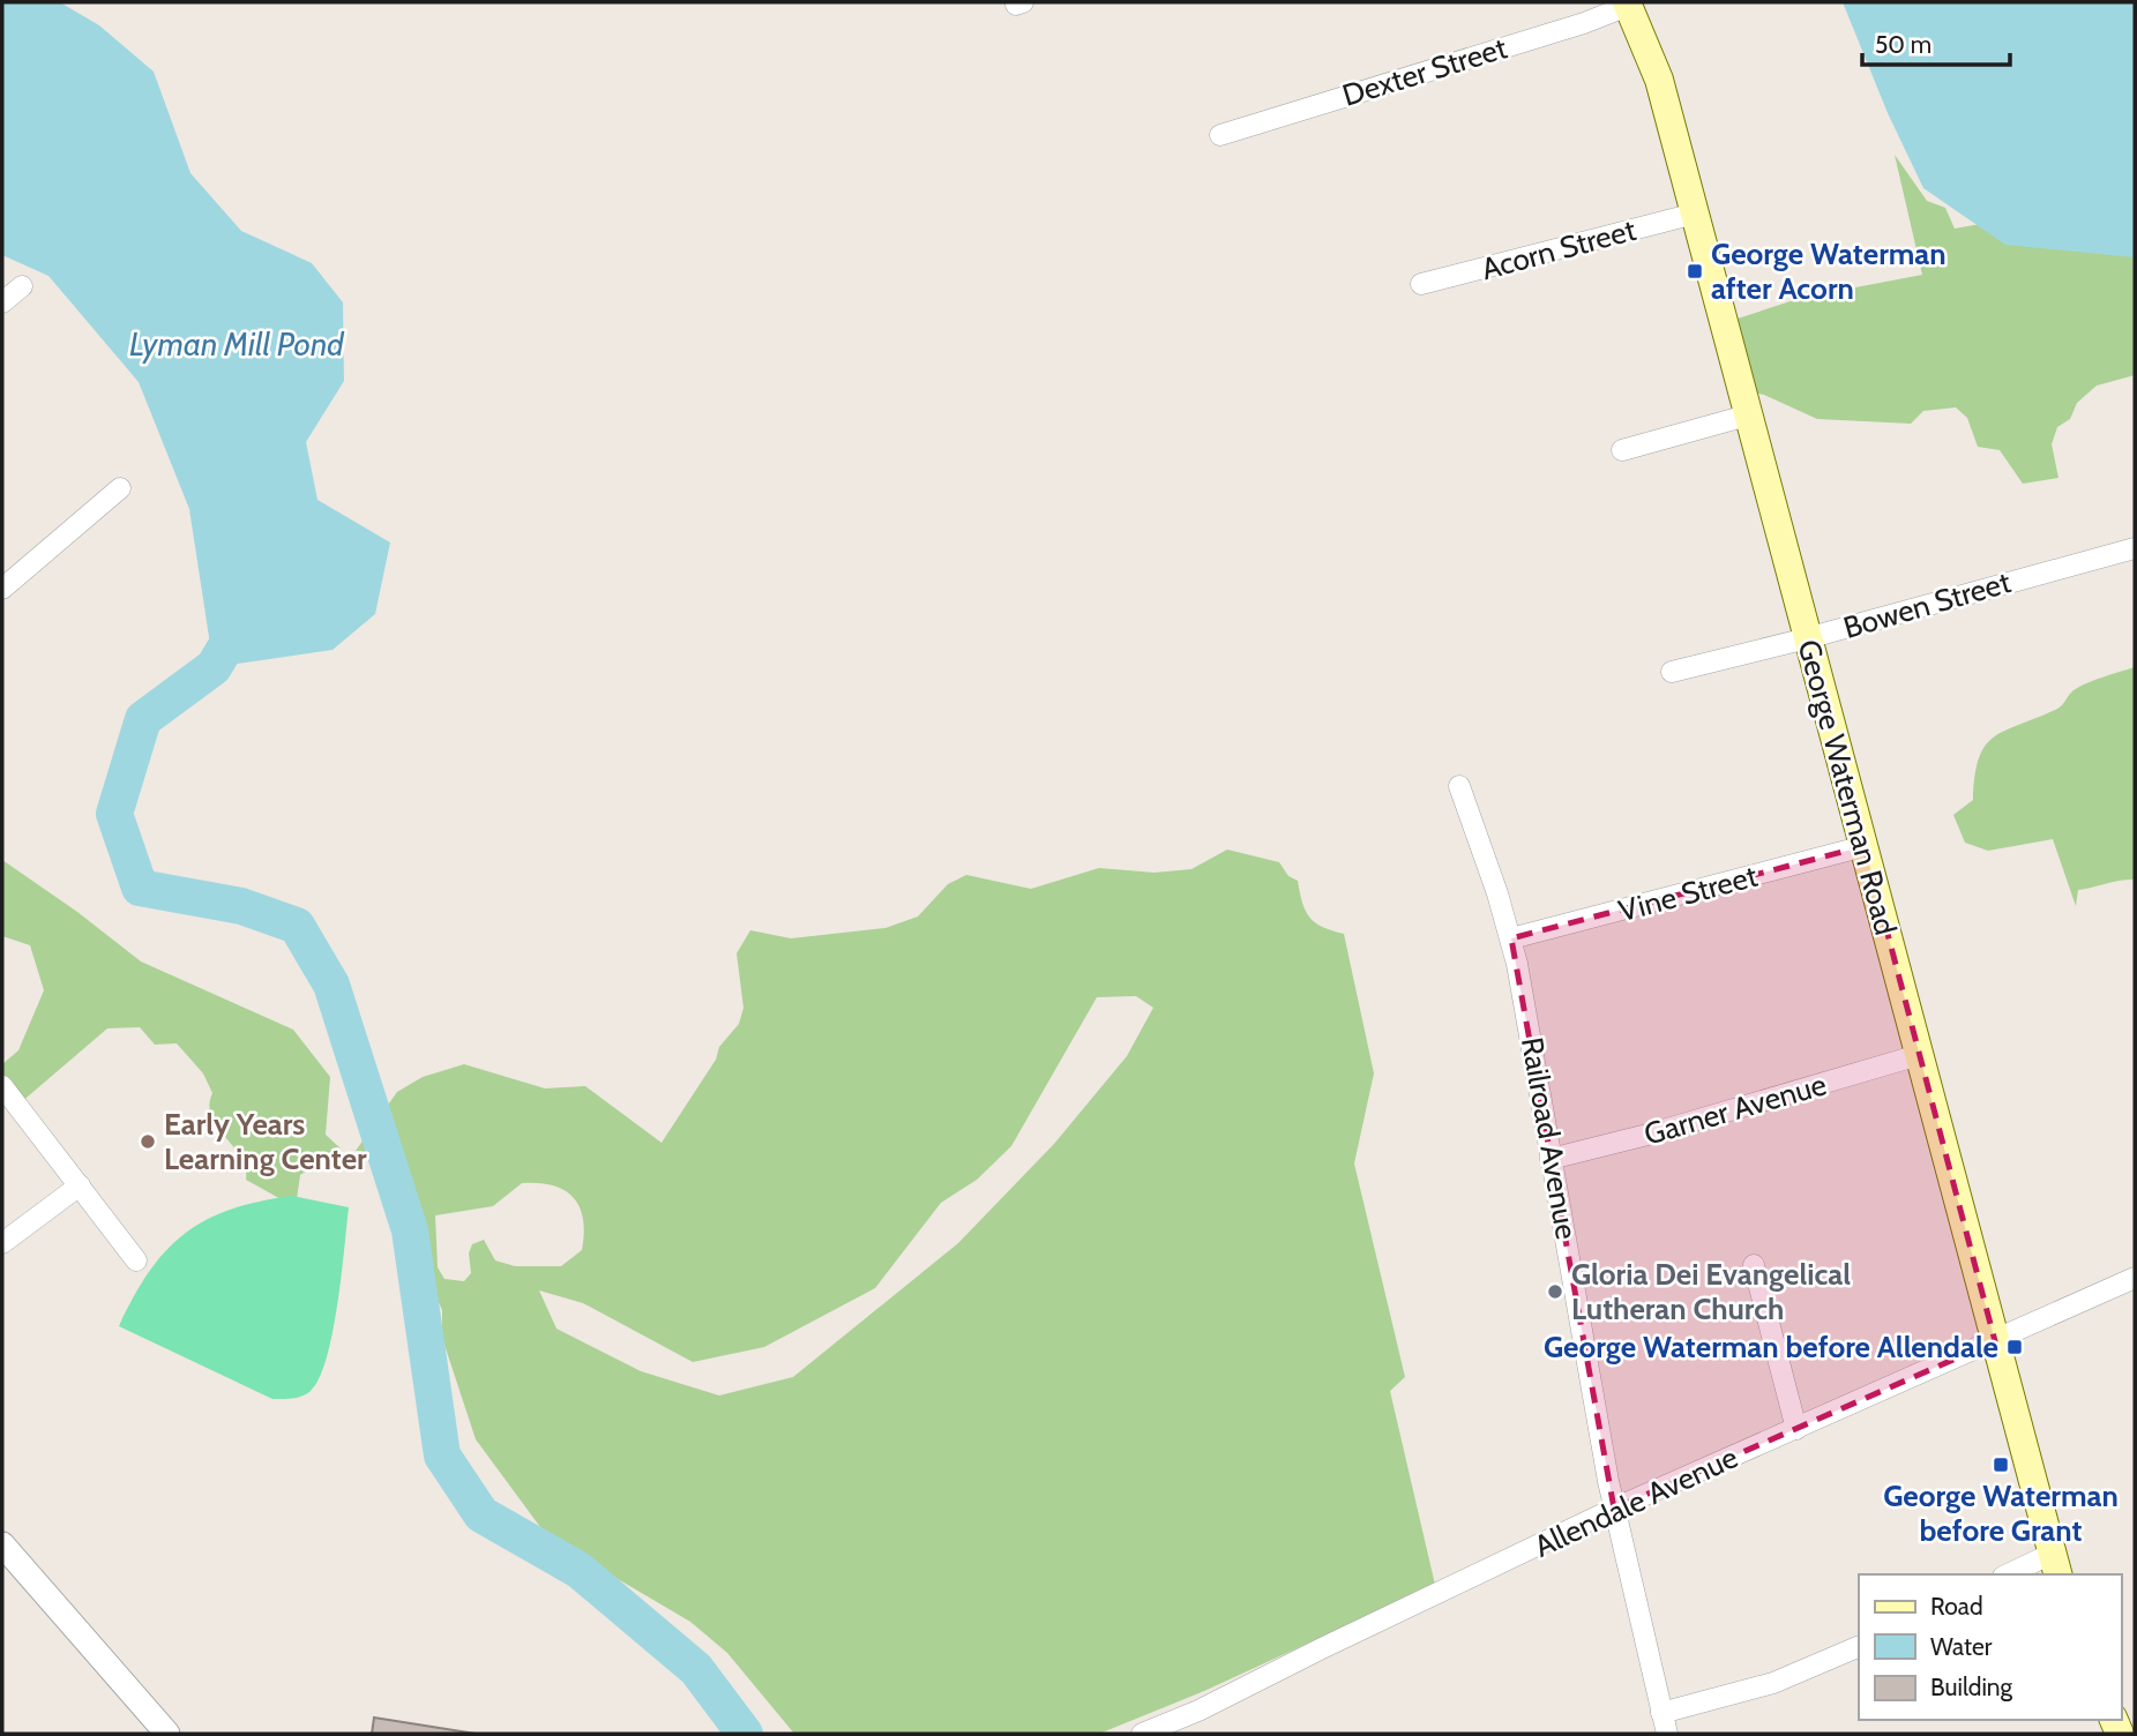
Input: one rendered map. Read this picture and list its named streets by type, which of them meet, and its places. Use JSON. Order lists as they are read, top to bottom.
{
  "streets": {
    "main road": ["George Waterman Road"],
    "street": [
      "Dexter Street",
      "Acorn Street",
      "Bowen Street",
      "Vine Street",
      "Garner Avenue",
      "Railroad Avenue",
      "Allendale Avenue"
    ]
  },
  "crossings": [
    ["Dexter Street", "George Waterman Road"],
    ["Acorn Street", "George Waterman Road"],
    ["Bowen Street", "George Waterman Road"],
    ["George Waterman Road", "Vine Street"],
    ["George Waterman Road", "Garner Avenue"],
    ["George Waterman Road", "Allendale Avenue"],
    ["Vine Street", "Railroad Avenue"],
    ["Garner Avenue", "Railroad Avenue"],
    ["Railroad Avenue", "Allendale Avenue"]
  ],
  "water": ["Lyman Mill Pond"],
  "places": {
    "transit": ["George Waterman after Acorn", "George Waterman before Allendale", "George Waterman before Grant"],
    "other": ["Early Years Learning Center", "Gloria Dei Evangelical Lutheran Church"]
  },
  "legend": ["Road", "Water", "Building"],
  "scale_bar": "50 m"
}
